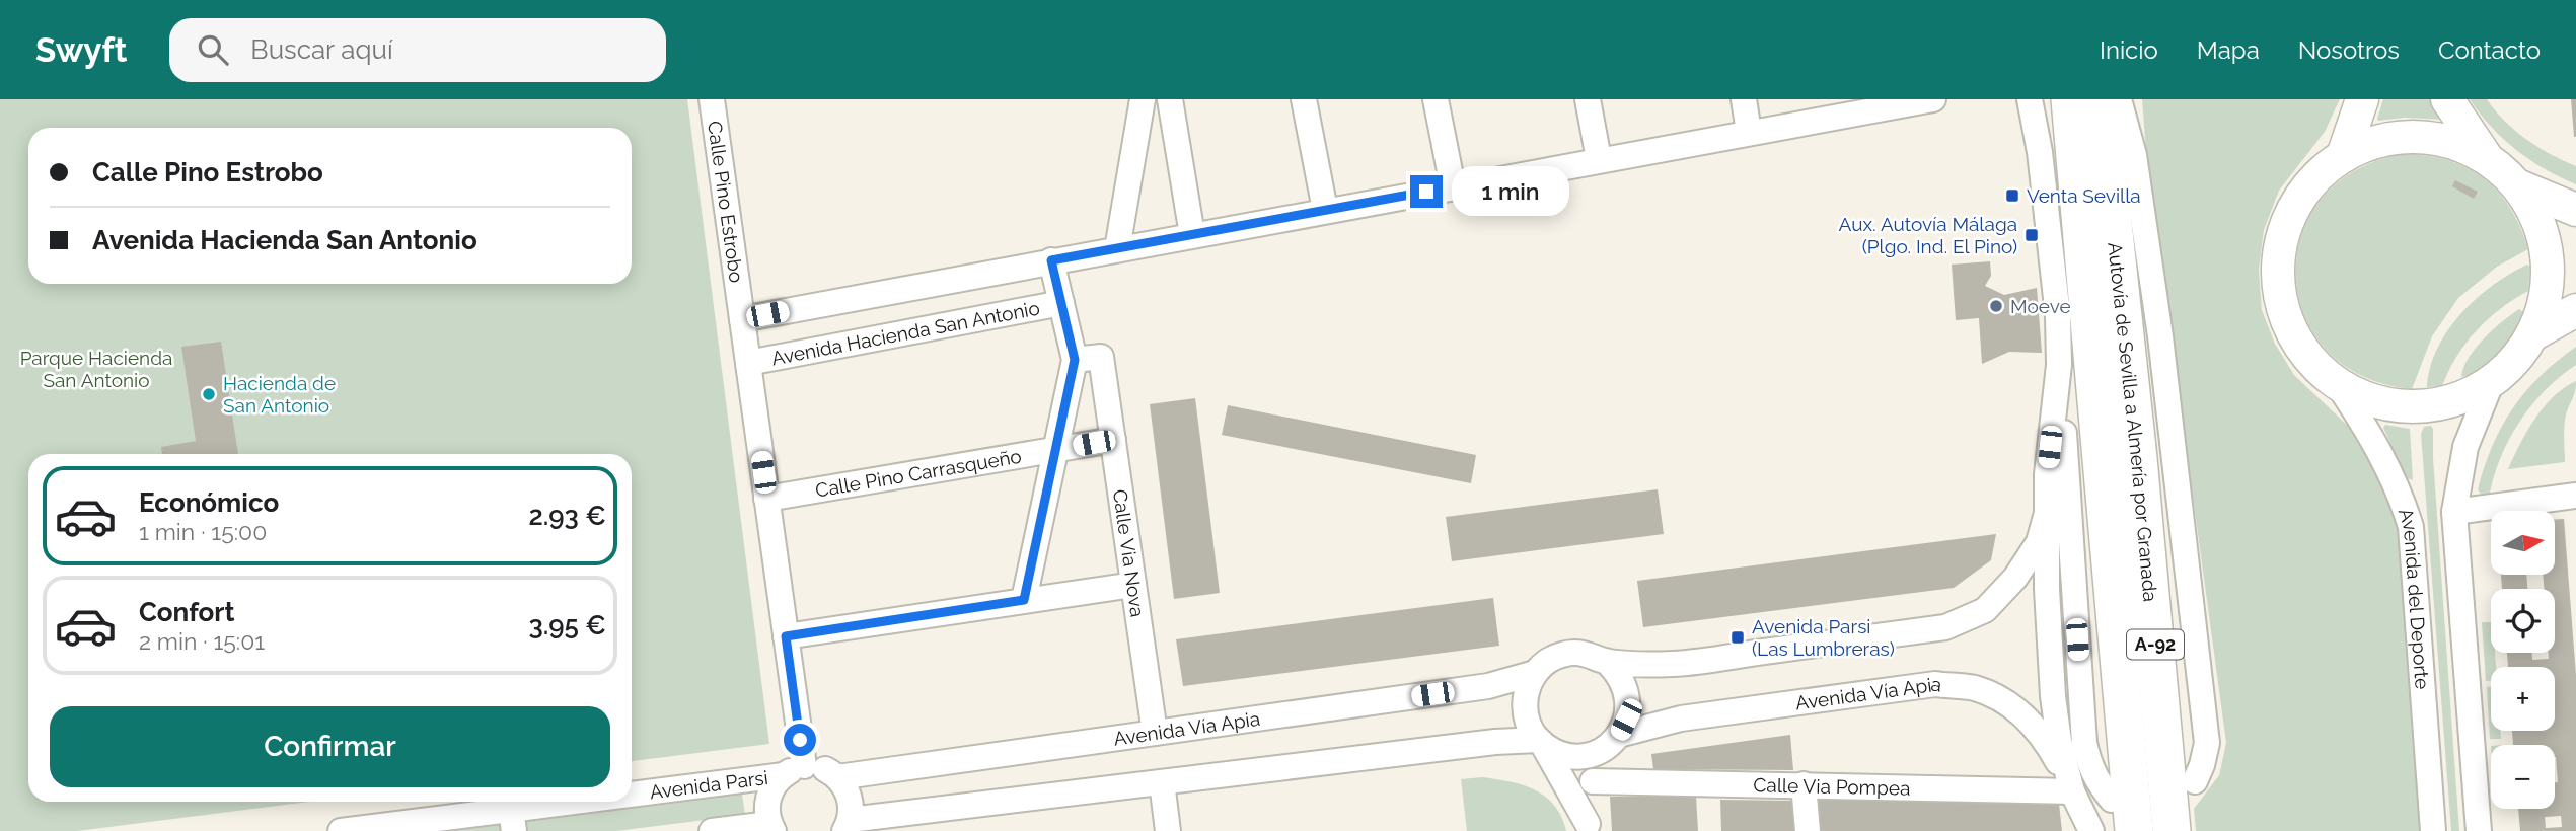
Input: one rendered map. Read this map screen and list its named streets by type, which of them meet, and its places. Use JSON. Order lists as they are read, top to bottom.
{
  "streets": {
    "highway": ["Autovía de Sevilla a Almería por Granada", "A-92"],
    "street": [
      "Calle Pino Estrobo",
      "Avenida Hacienda San Antonio",
      "Calle Pino Carrasqueño",
      "Calle Via Nova",
      "Avenida del Deporte",
      "Avenida Vía Apia",
      "Avenida Parsi",
      "Calle Via Pompea"
    ]
  },
  "crossings": [
    ["Calle Pino Estrobo", "Avenida Hacienda San Antonio"],
    ["Calle Pino Estrobo", "Calle Pino Carrasqueño"],
    ["Calle Pino Estrobo", "Avenida Parsi"],
    ["Calle Pino Carrasqueño", "Calle Via Nova"],
    ["Calle Via Nova", "Avenida Vía Apia"],
    ["Avenida Vía Apia", "Calle Via Pompea"]
  ],
  "parks": ["Parque Hacienda San Antonio"],
  "places": {
    "transit": ["Venta Sevilla", "Aux. Autovía Málaga (Plgo. Ind. El Pino)", "Avenida Parsi (Las Lumbreras)"],
    "other": ["Moeve", "Hacienda de San Antonio"]
  },
  "north": "right",
  "page": {
    "header": "Swyft",
    "search": "Buscar aquí",
    "nav": [
      "Inicio",
      "Mapa",
      "Nosotros",
      "Contacto"
    ],
    "banner": ["Calle Pino Estrobo", "Avenida Hacienda San Antonio"],
    "bubble": "1 min",
    "list": [
      {
        "name": "Económico",
        "note": "1 min · 15:00",
        "value": "2.93 €"
      },
      {
        "name": "Confort",
        "note": "2 min · 15:01",
        "value": "3.95 €"
      }
    ],
    "map_buttons": ["+", "−"],
    "buttons": "Confirmar"
  }
}
